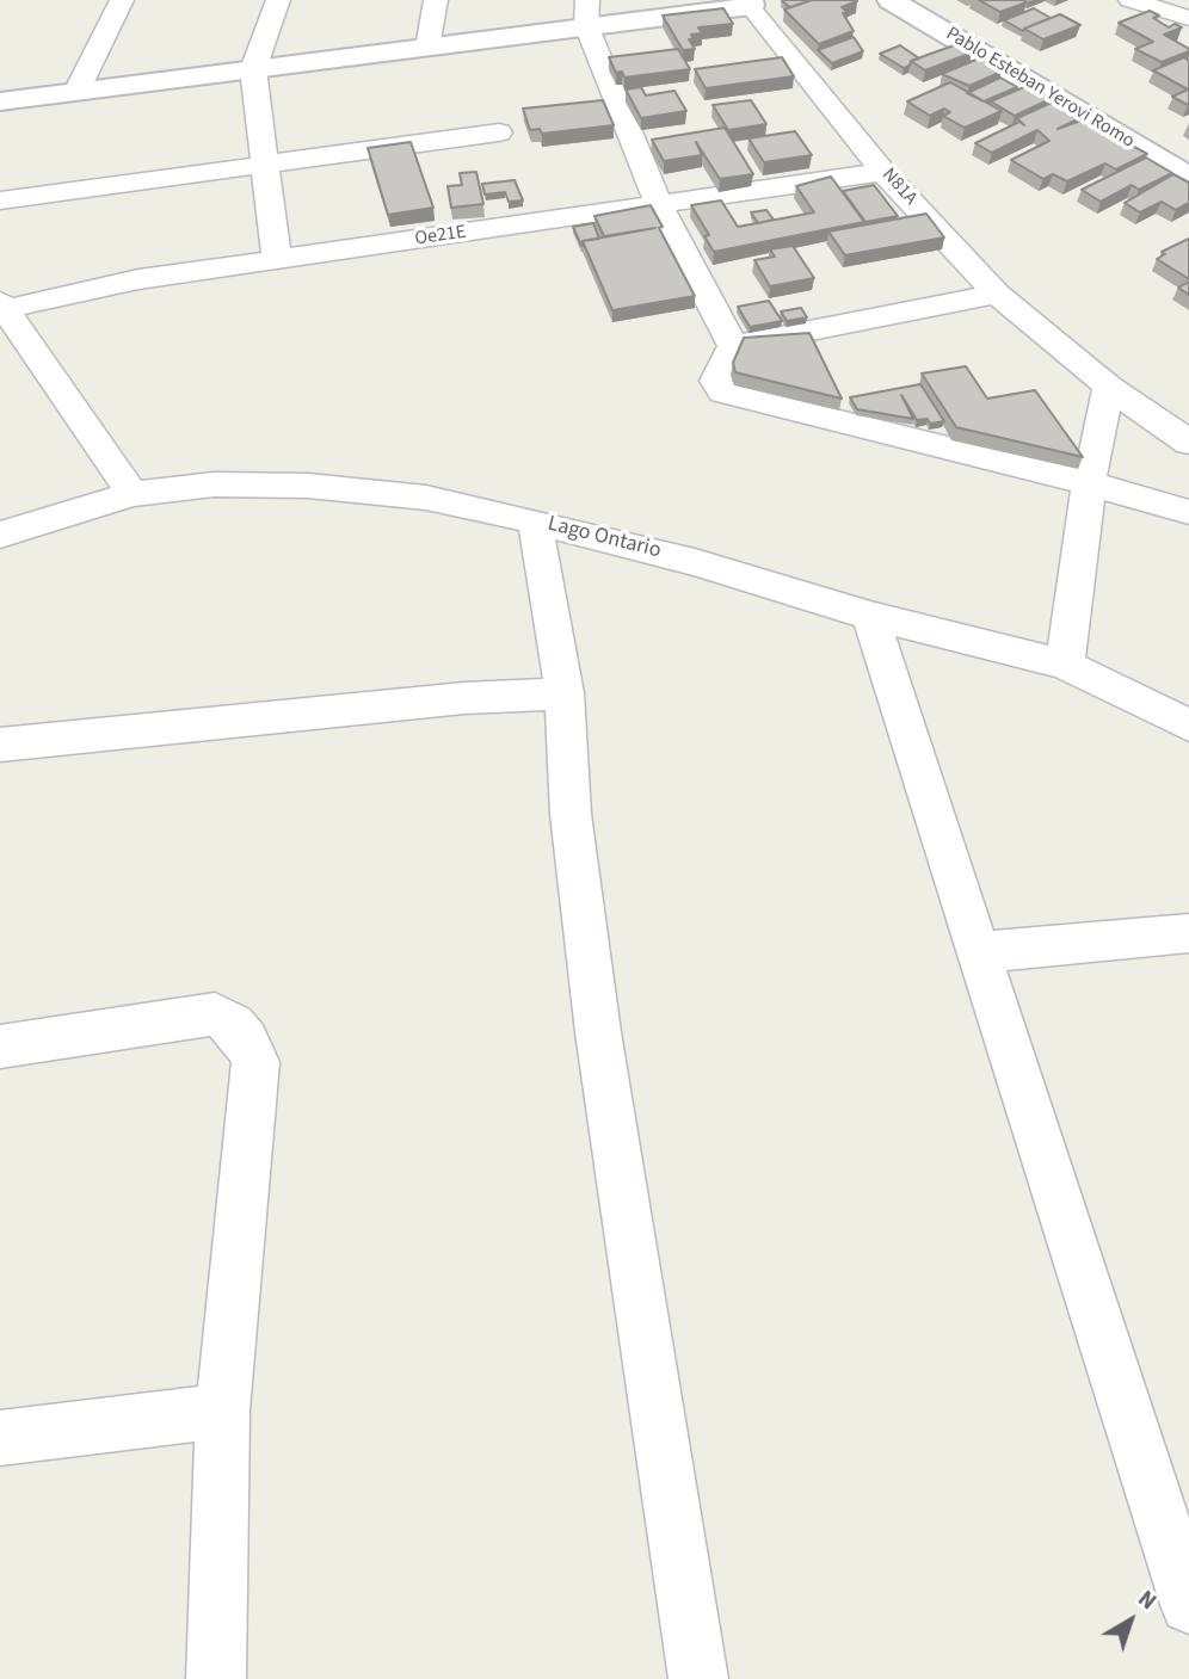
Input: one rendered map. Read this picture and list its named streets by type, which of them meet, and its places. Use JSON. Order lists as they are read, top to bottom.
{
  "streets": {
    "street": [
      "Pablo Esteban Yerovi Romo",
      "N81A",
      "Oe21E",
      "Lago Ontario"
    ]
  },
  "crossings": [
    ["N81A", "Oe21E"]
  ],
  "north": "top right"
}
